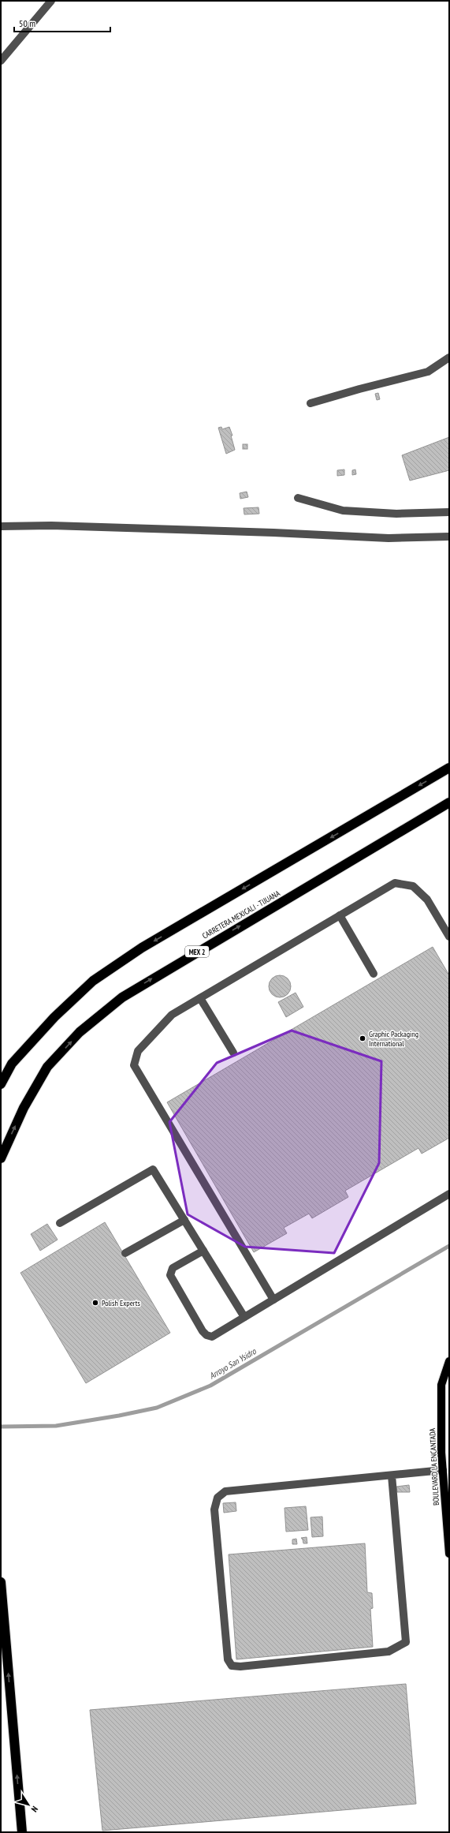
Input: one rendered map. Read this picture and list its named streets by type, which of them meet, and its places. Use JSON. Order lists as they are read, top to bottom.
{
  "streets": {
    "highway": ["CARRETERA MEXICALI - TIJUANA", "MEX 2"],
    "main road": ["BOULEVARD LA ENCANTADA"]
  },
  "water": ["Arroyo San Ysidro"],
  "places": ["Graphic Packaging International", "Polish Experts"],
  "scale_bar": "50 m",
  "north": "bottom right"
}
